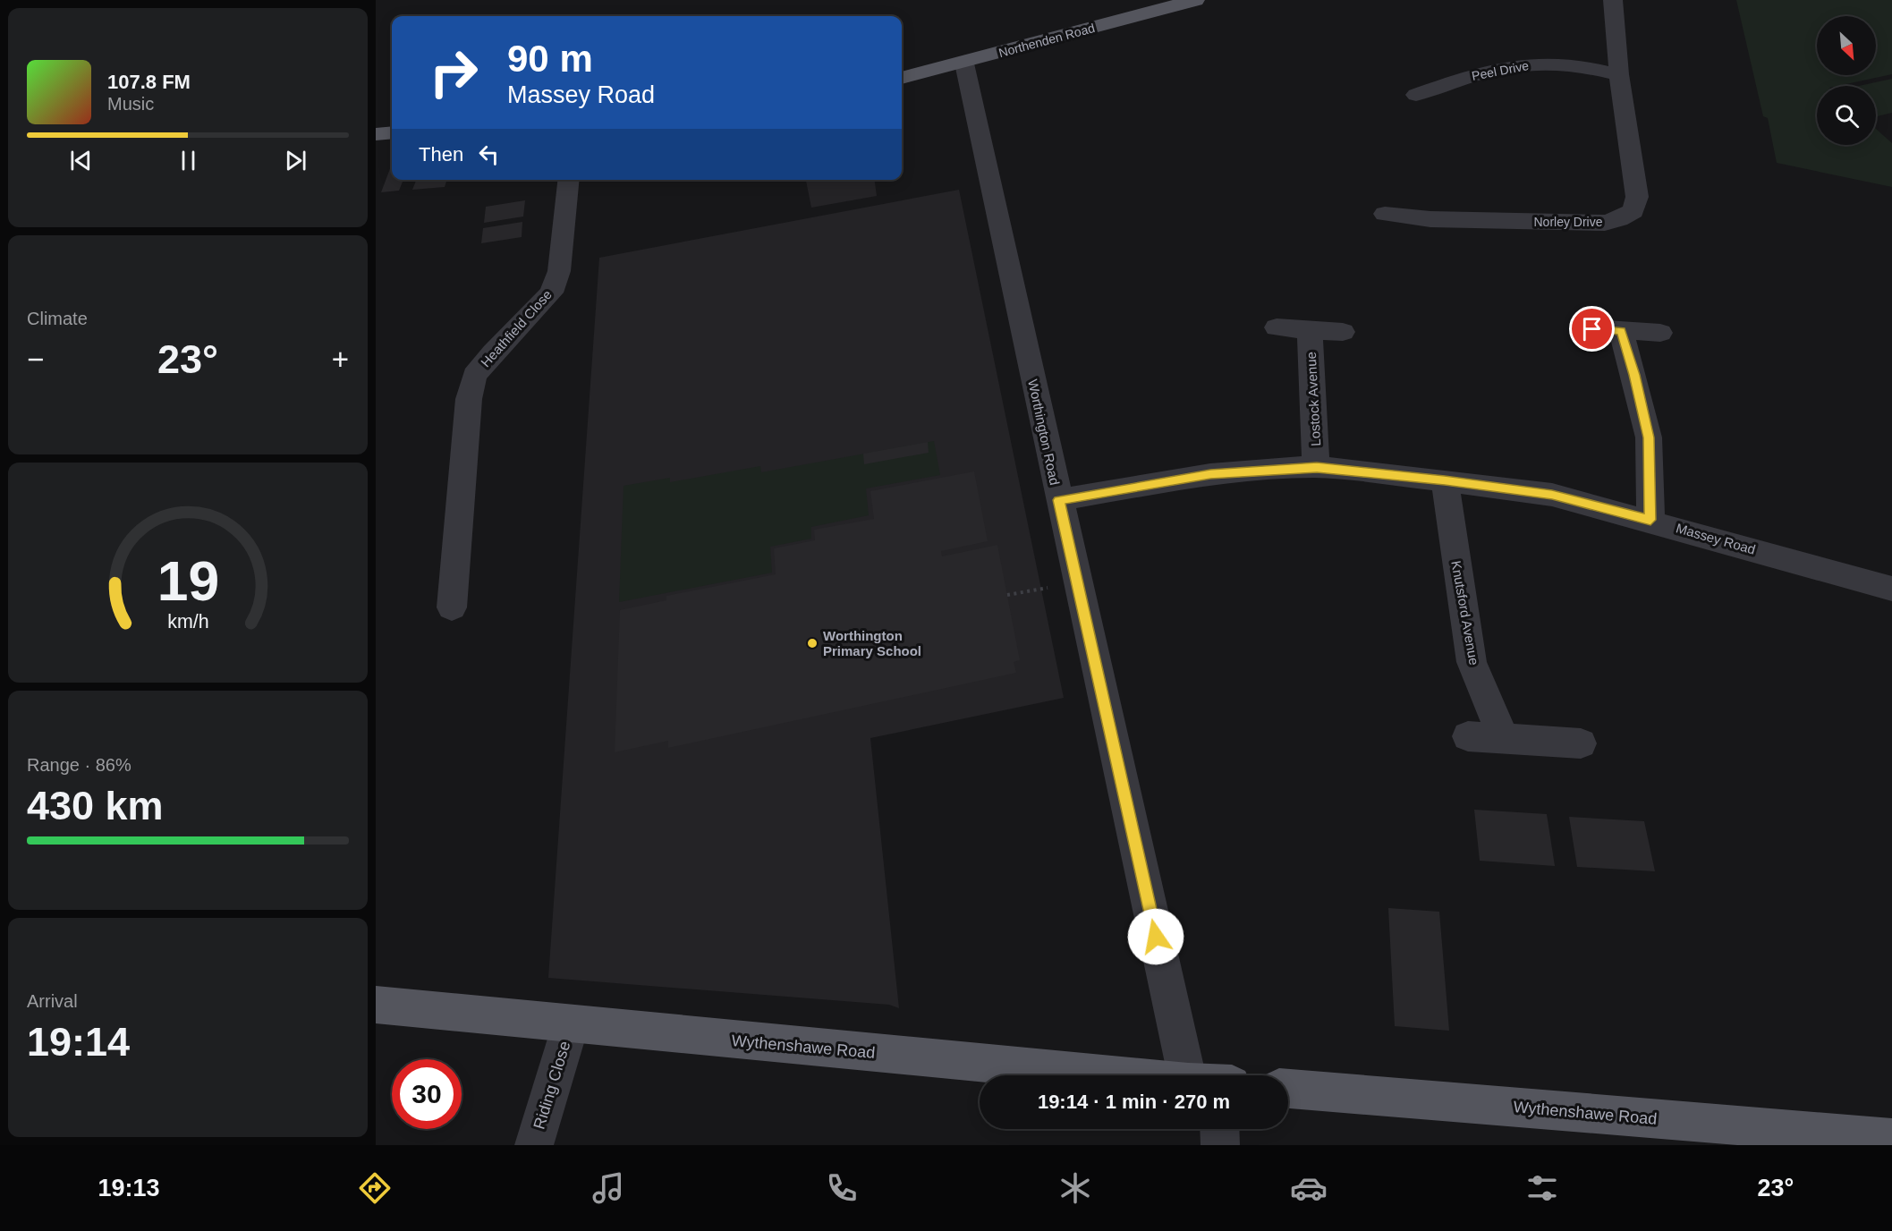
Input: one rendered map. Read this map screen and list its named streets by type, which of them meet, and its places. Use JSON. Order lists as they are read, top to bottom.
{
  "streets": {
    "main road": ["Northenden Road", "Wythenshawe Road"],
    "street": [
      "Peel Drive",
      "Norley Drive",
      "Heathfield Close",
      "Lostock Avenue",
      "Worthington Road",
      "Massey Road",
      "Knutsford Avenue",
      "Riding Close"
    ]
  },
  "crossings": [
    ["Northenden Road", "Worthington Road"],
    ["Peel Drive", "Norley Drive"],
    ["Lostock Avenue", "Massey Road"],
    ["Worthington Road", "Massey Road"],
    ["Massey Road", "Knutsford Avenue"],
    ["Wythenshawe Road", "Riding Close"]
  ],
  "places": ["Worthington Primary School"],
  "north": "bottom right",
  "page": {
    "turn": ["90 m", "Massey Road"],
    "song": ["107.8 FM", "Music"],
    "then": "Then",
    "tile": [
      "Climate",
      ["Range · 86%", "430 km"],
      ["Arrival", "19:14"]
    ],
    "heat": ["−", "23°", "+"],
    "limit": "30",
    "trip": "19:14 · 1 min · 270 m",
    "tabs": ["19:13", "23°"],
    "gauge": ["19", "km/h"]
  }
}
